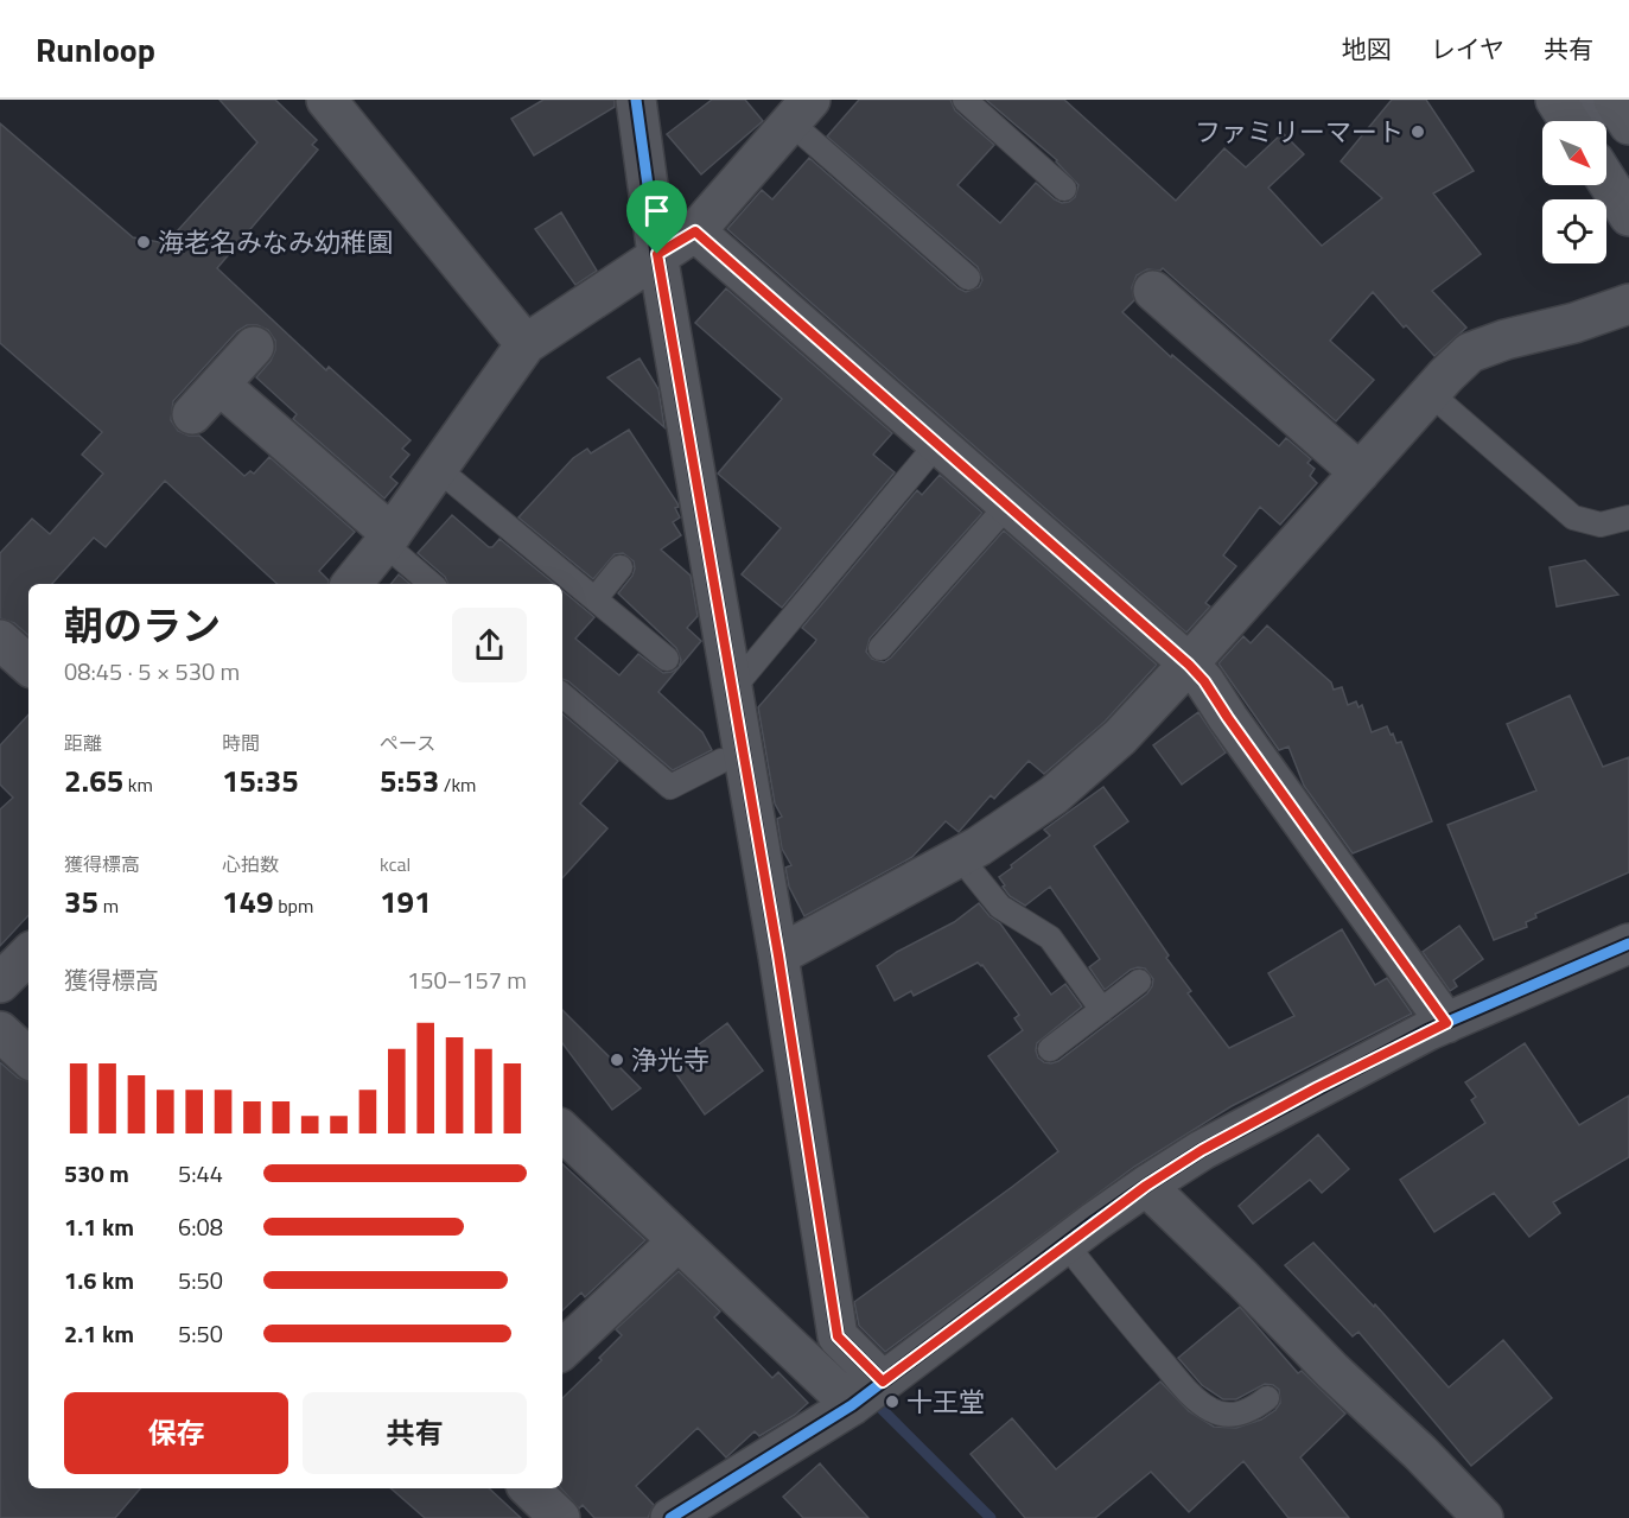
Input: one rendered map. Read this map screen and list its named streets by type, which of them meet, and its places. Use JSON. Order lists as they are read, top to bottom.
{
  "places": [
    "ファミリーマート",
    "海老名みなみ幼稚園",
    "浄光寺",
    "十王堂"
  ],
  "north": "bottom right",
  "page": {
    "header": "Runloop",
    "nav": ["地図", "レイヤ", "共有"],
    "heading": ["朝のラン", "08:45 · 5 × 530 m"],
    "stats": [
      ["距離", "2.65 km"],
      ["時間", "15:35"],
      ["ペース", "5:53 /km"],
      ["獲得標高", "35 m"],
      ["心拍数", "149 bpm"],
      ["kcal", "191"]
    ],
    "chart": ["獲得標高", "150–157 m"],
    "list": [
      {
        "name": "530 m",
        "note": "5:44"
      },
      {
        "name": "1.1 km",
        "note": "6:08"
      },
      {
        "name": "1.6 km",
        "note": "5:50"
      },
      {
        "name": "2.1 km",
        "note": "5:50"
      }
    ],
    "buttons": ["保存", "共有"]
  }
}
